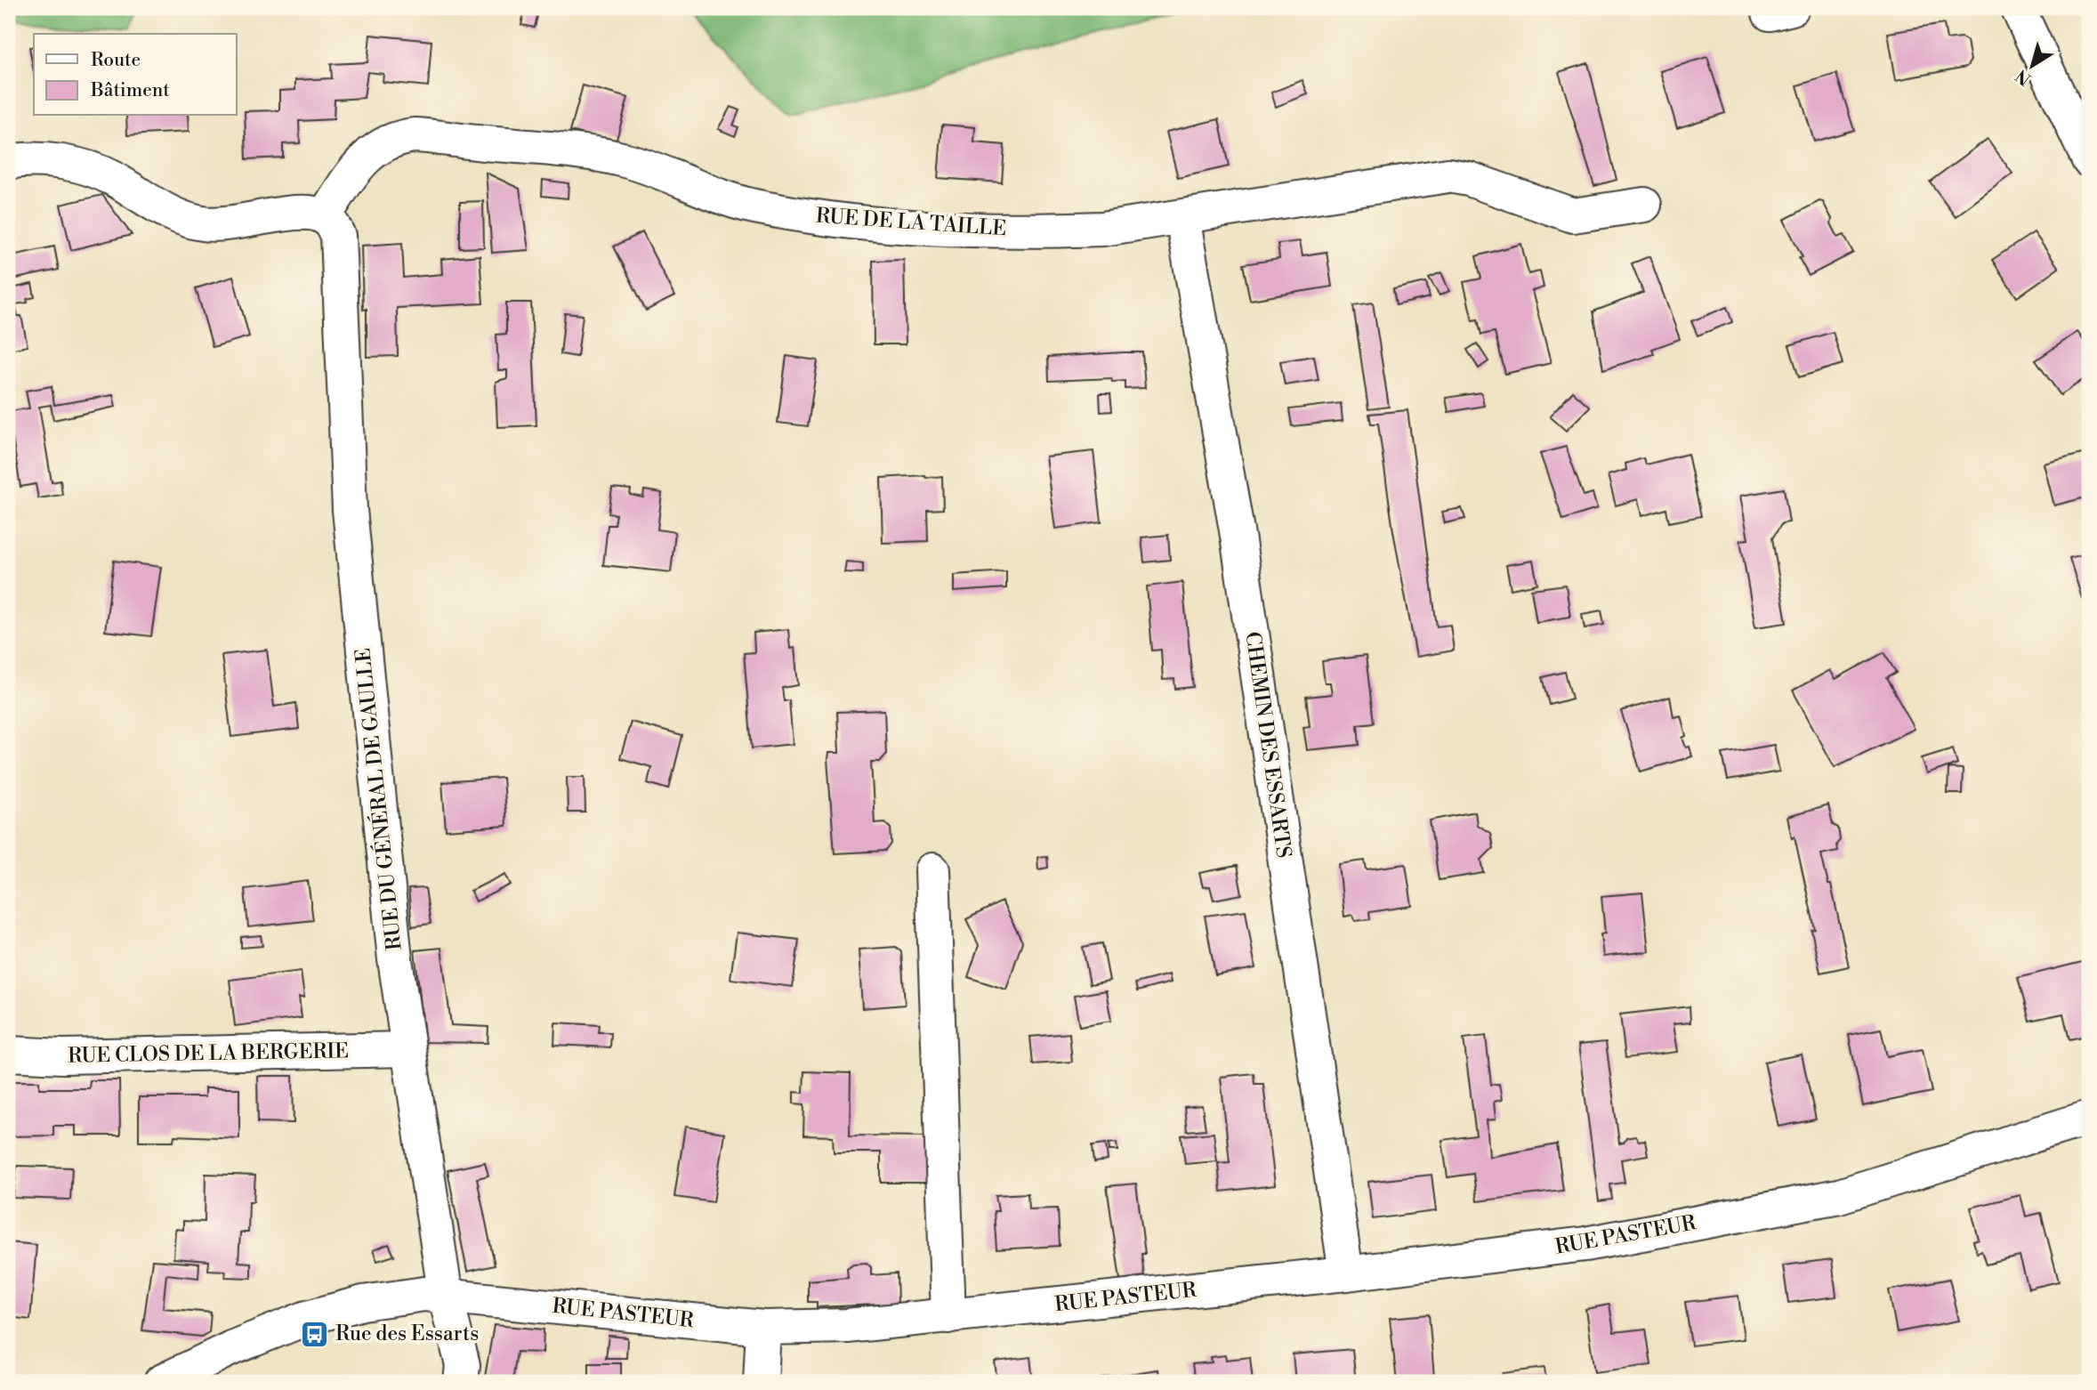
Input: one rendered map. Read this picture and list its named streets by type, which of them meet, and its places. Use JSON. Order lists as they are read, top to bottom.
{
  "streets": {
    "street": [
      "RUE DE LA TAILLE",
      "CHEMIN DES ESSARTS",
      "RUE DU GÉNÉRAL DE GAULLE",
      "RUE CLOS DE LA BERGERIE",
      "RUE PASTEUR"
    ]
  },
  "crossings": [
    ["RUE DE LA TAILLE", "CHEMIN DES ESSARTS"],
    ["RUE DE LA TAILLE", "RUE DU GÉNÉRAL DE GAULLE"],
    ["CHEMIN DES ESSARTS", "RUE PASTEUR"],
    ["RUE DU GÉNÉRAL DE GAULLE", "RUE CLOS DE LA BERGERIE"],
    ["RUE DU GÉNÉRAL DE GAULLE", "RUE PASTEUR"]
  ],
  "places": {
    "bus stop": ["Rue des Essarts"]
  },
  "legend": ["Route", "Bâtiment"],
  "north": "bottom left"
}
